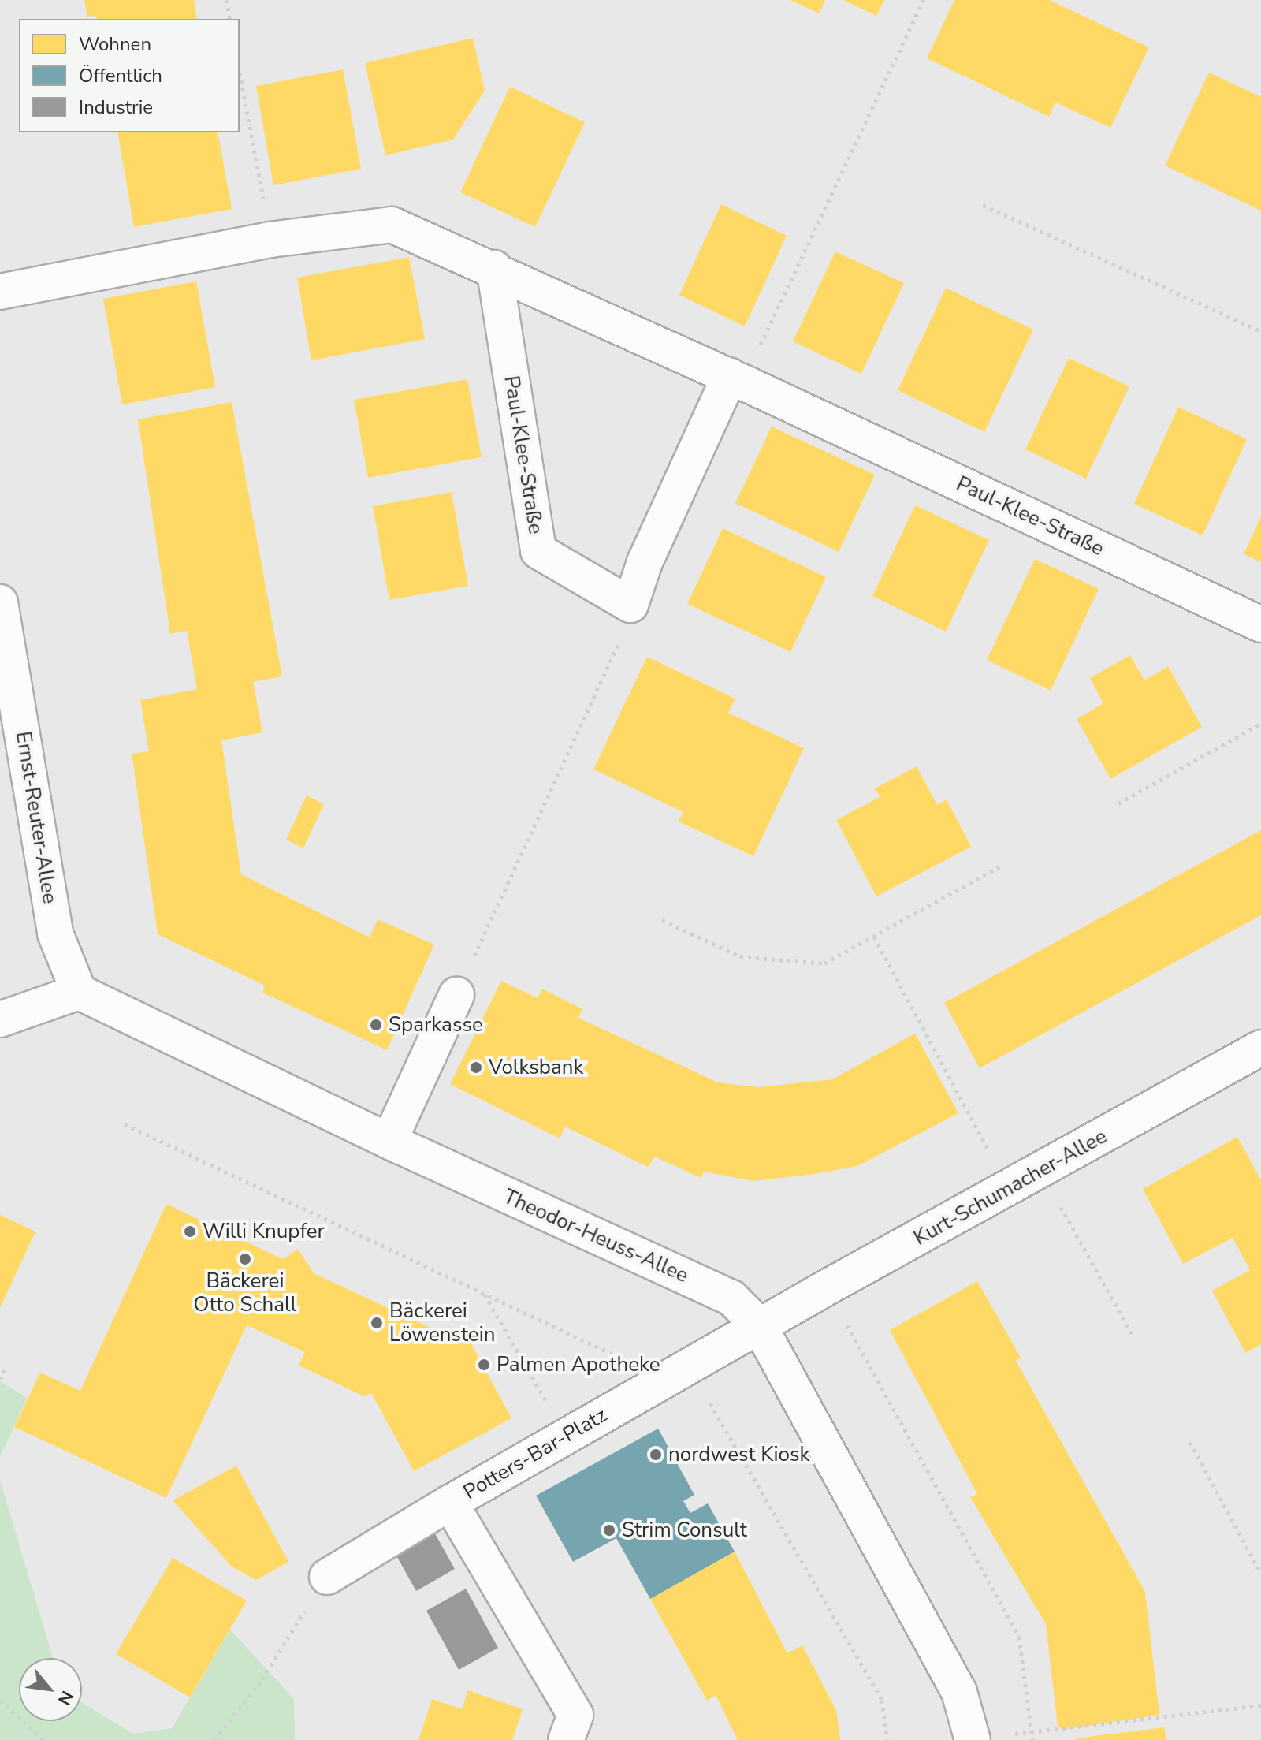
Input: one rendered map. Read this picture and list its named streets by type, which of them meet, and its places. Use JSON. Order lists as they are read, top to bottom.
{
  "streets": {
    "street": [
      "Paul-Klee-Straße",
      "Ernst-Reuter-Allee",
      "Kurt-Schumacher-Allee",
      "Theodor-Heuss-Allee",
      "Potters-Bar-Platz"
    ]
  },
  "crossings": [
    ["Ernst-Reuter-Allee", "Theodor-Heuss-Allee"],
    ["Kurt-Schumacher-Allee", "Theodor-Heuss-Allee"],
    ["Kurt-Schumacher-Allee", "Potters-Bar-Platz"],
    ["Theodor-Heuss-Allee", "Potters-Bar-Platz"]
  ],
  "places": [
    "Sparkasse",
    "Volksbank",
    "Willi Knupfer",
    "Bäckerei Otto Schall",
    "Bäckerei Löwenstein",
    "Palmen Apotheke",
    "nordwest Kiosk",
    "Strim Consult"
  ],
  "legend": ["Wohnen", "Öffentlich", "Industrie"],
  "north": "bottom right"
}
